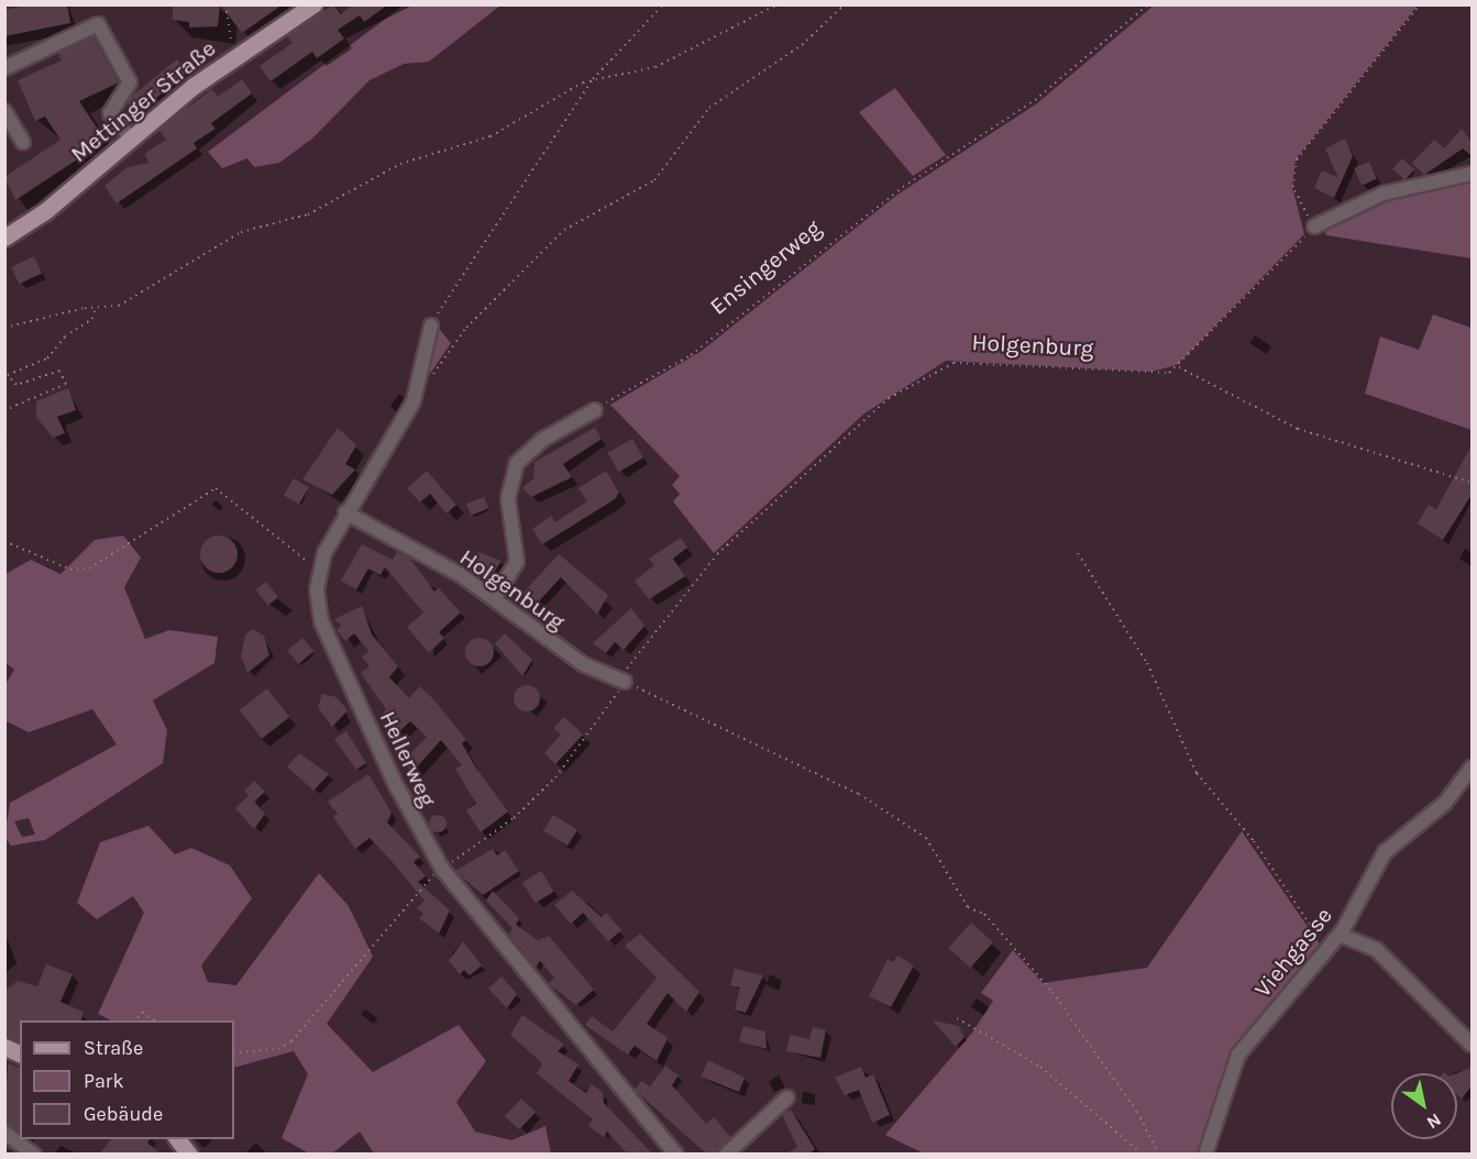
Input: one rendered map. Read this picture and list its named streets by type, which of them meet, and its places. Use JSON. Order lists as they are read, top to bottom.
{
  "streets": {
    "main road": ["Mettinger Straße"],
    "street": ["Holgenburg", "Hellerweg", "Viehgasse"],
    "path": ["Ensingerweg"]
  },
  "crossings": [
    ["Holgenburg", "Hellerweg"]
  ],
  "legend": ["Straße", "Park", "Gebäude"],
  "north": "bottom right"
}
